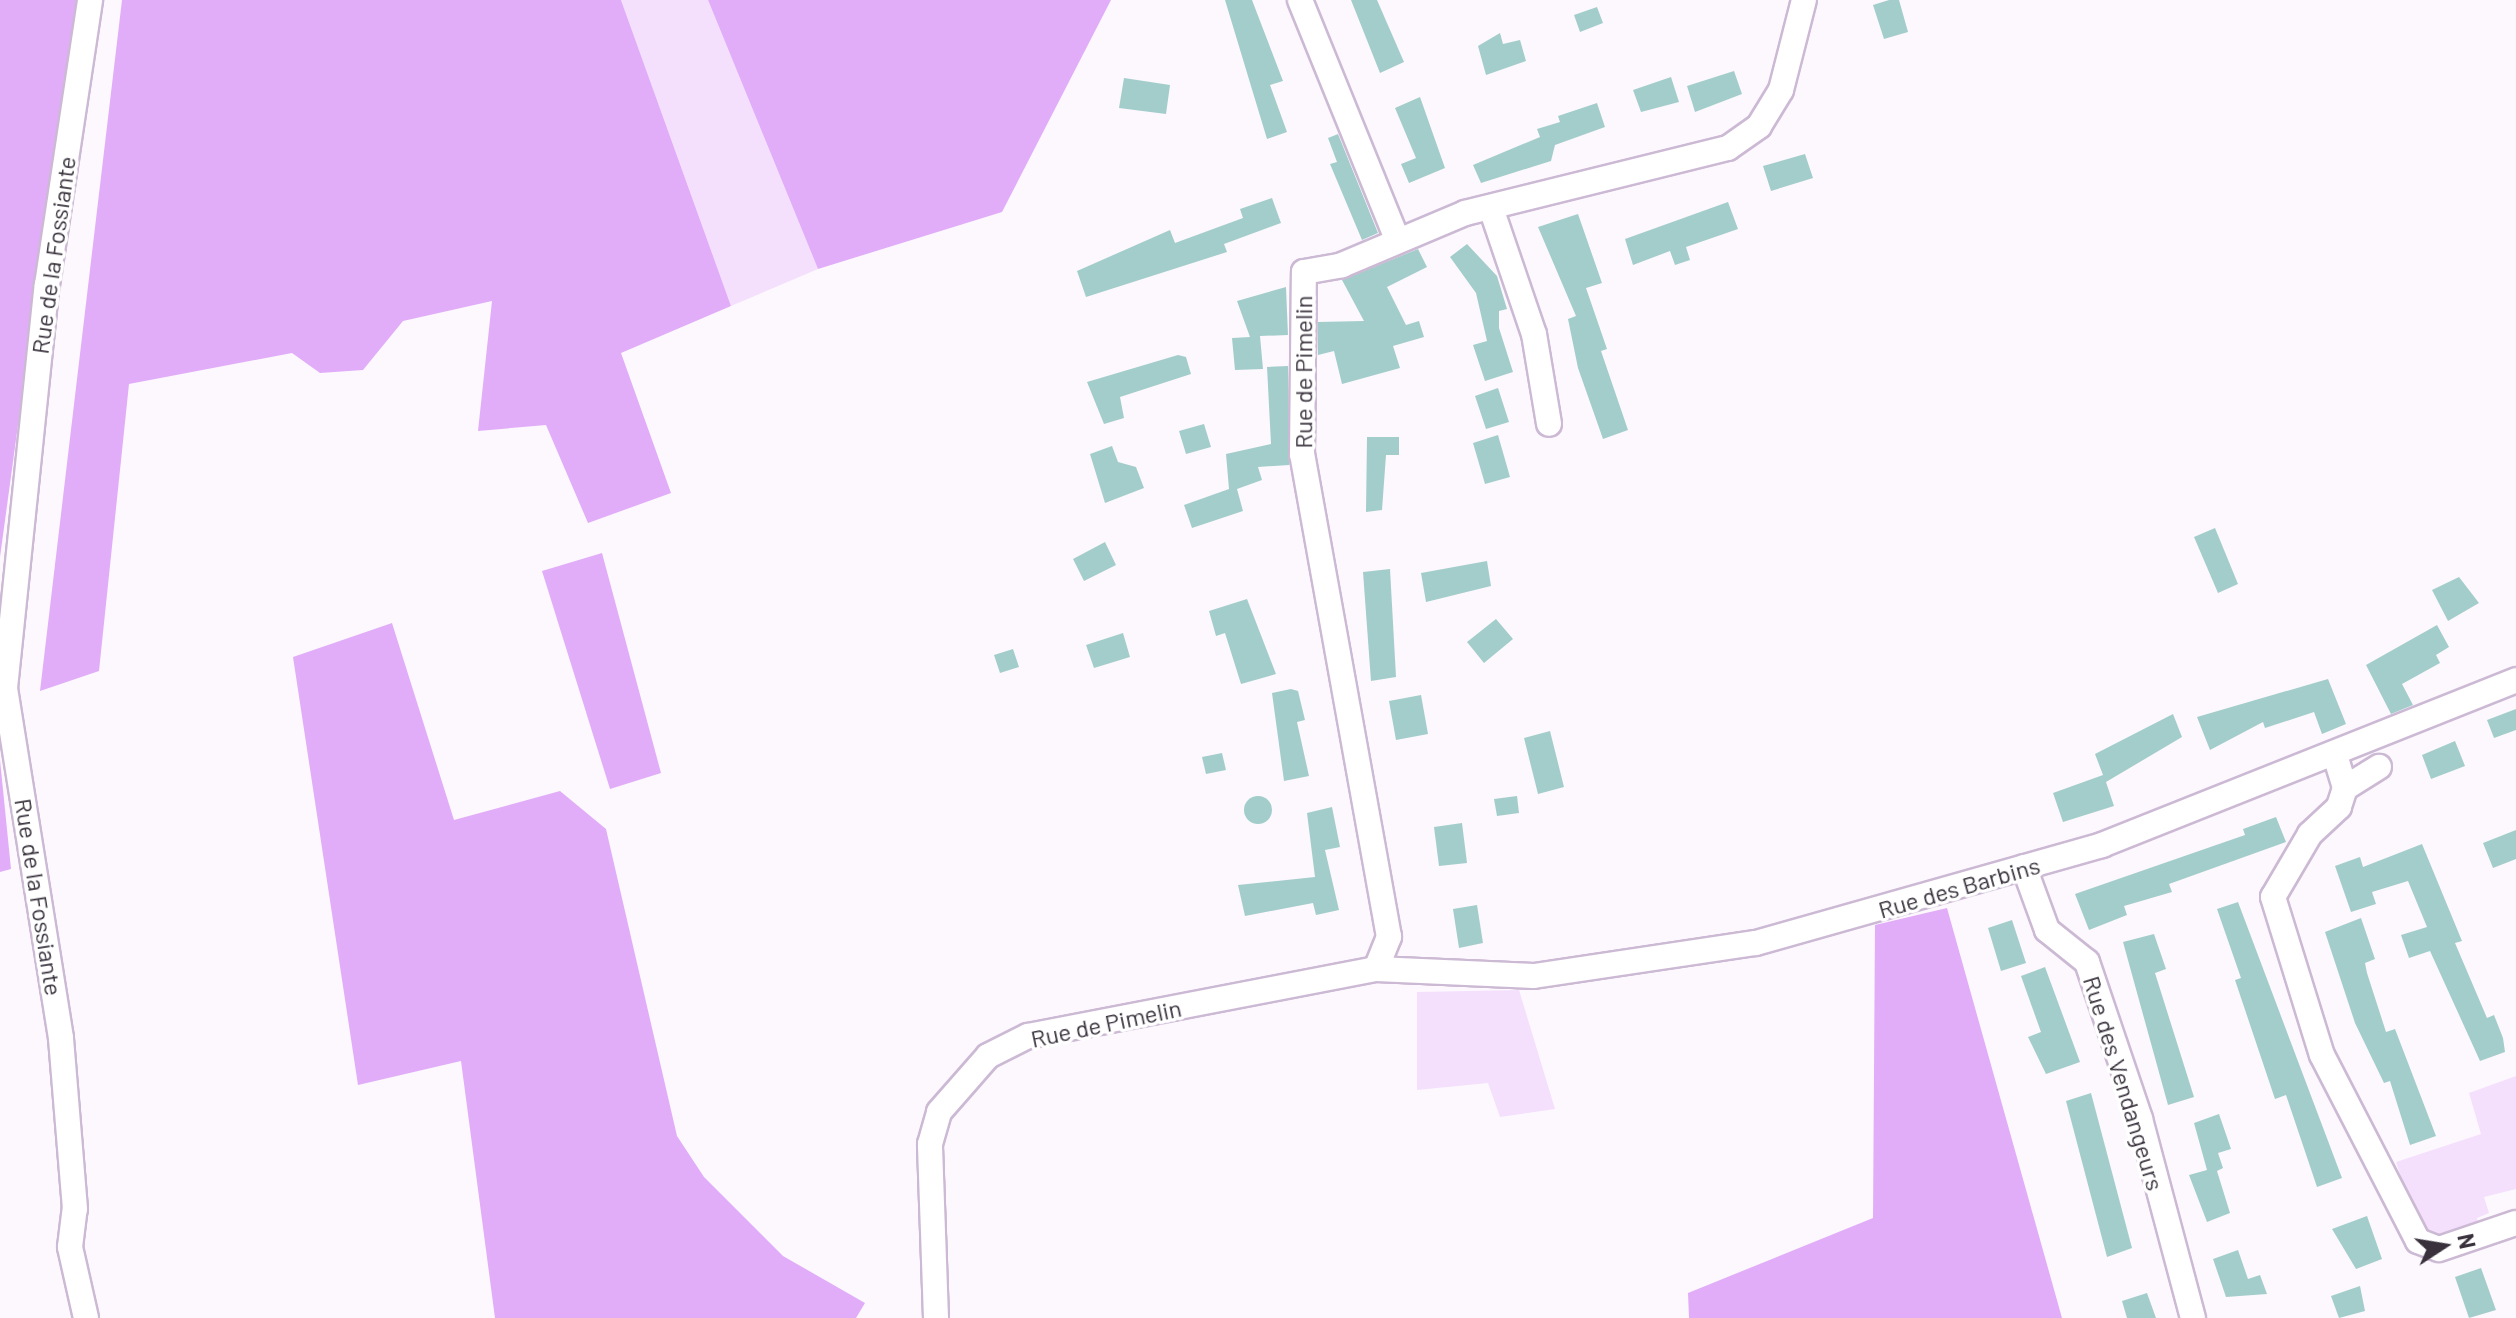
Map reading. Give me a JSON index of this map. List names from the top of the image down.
{
  "streets": {
    "street": [
      "Rue de la Fossiante",
      "Rue de Pimelin",
      "Rue des Barbins",
      "Rue des Vendangeurs"
    ]
  },
  "crossings": [
    ["Rue de Pimelin", "Rue des Barbins"],
    ["Rue des Barbins", "Rue des Vendangeurs"]
  ],
  "north": "right"
}
